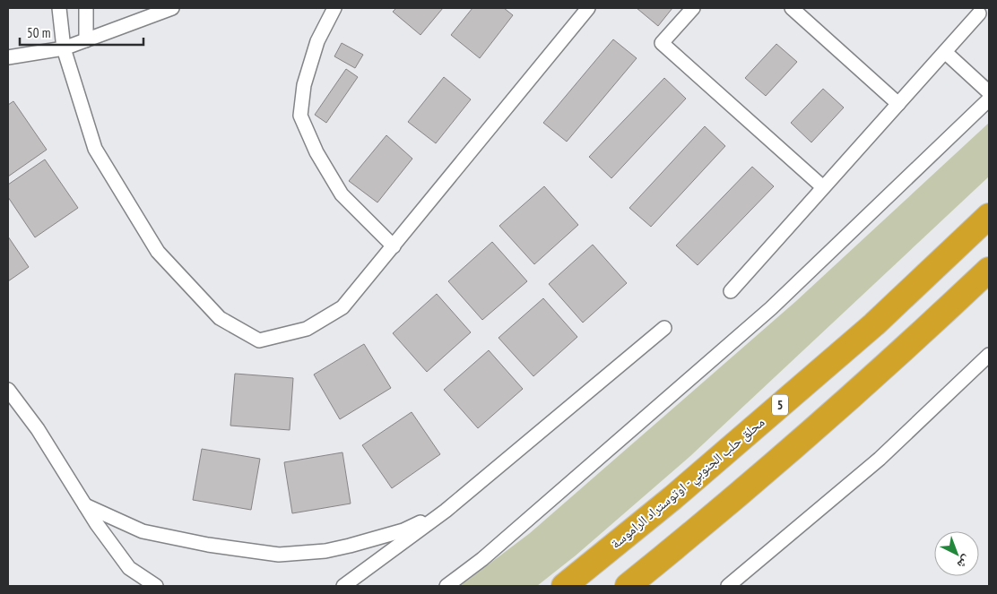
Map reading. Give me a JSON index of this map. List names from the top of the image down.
{
  "streets": {
    "highway": ["5", "محلق حلب الجنوبي - اوتوستراد الراموسة"]
  },
  "scale_bar": "50 m",
  "north": "bottom right"
}
